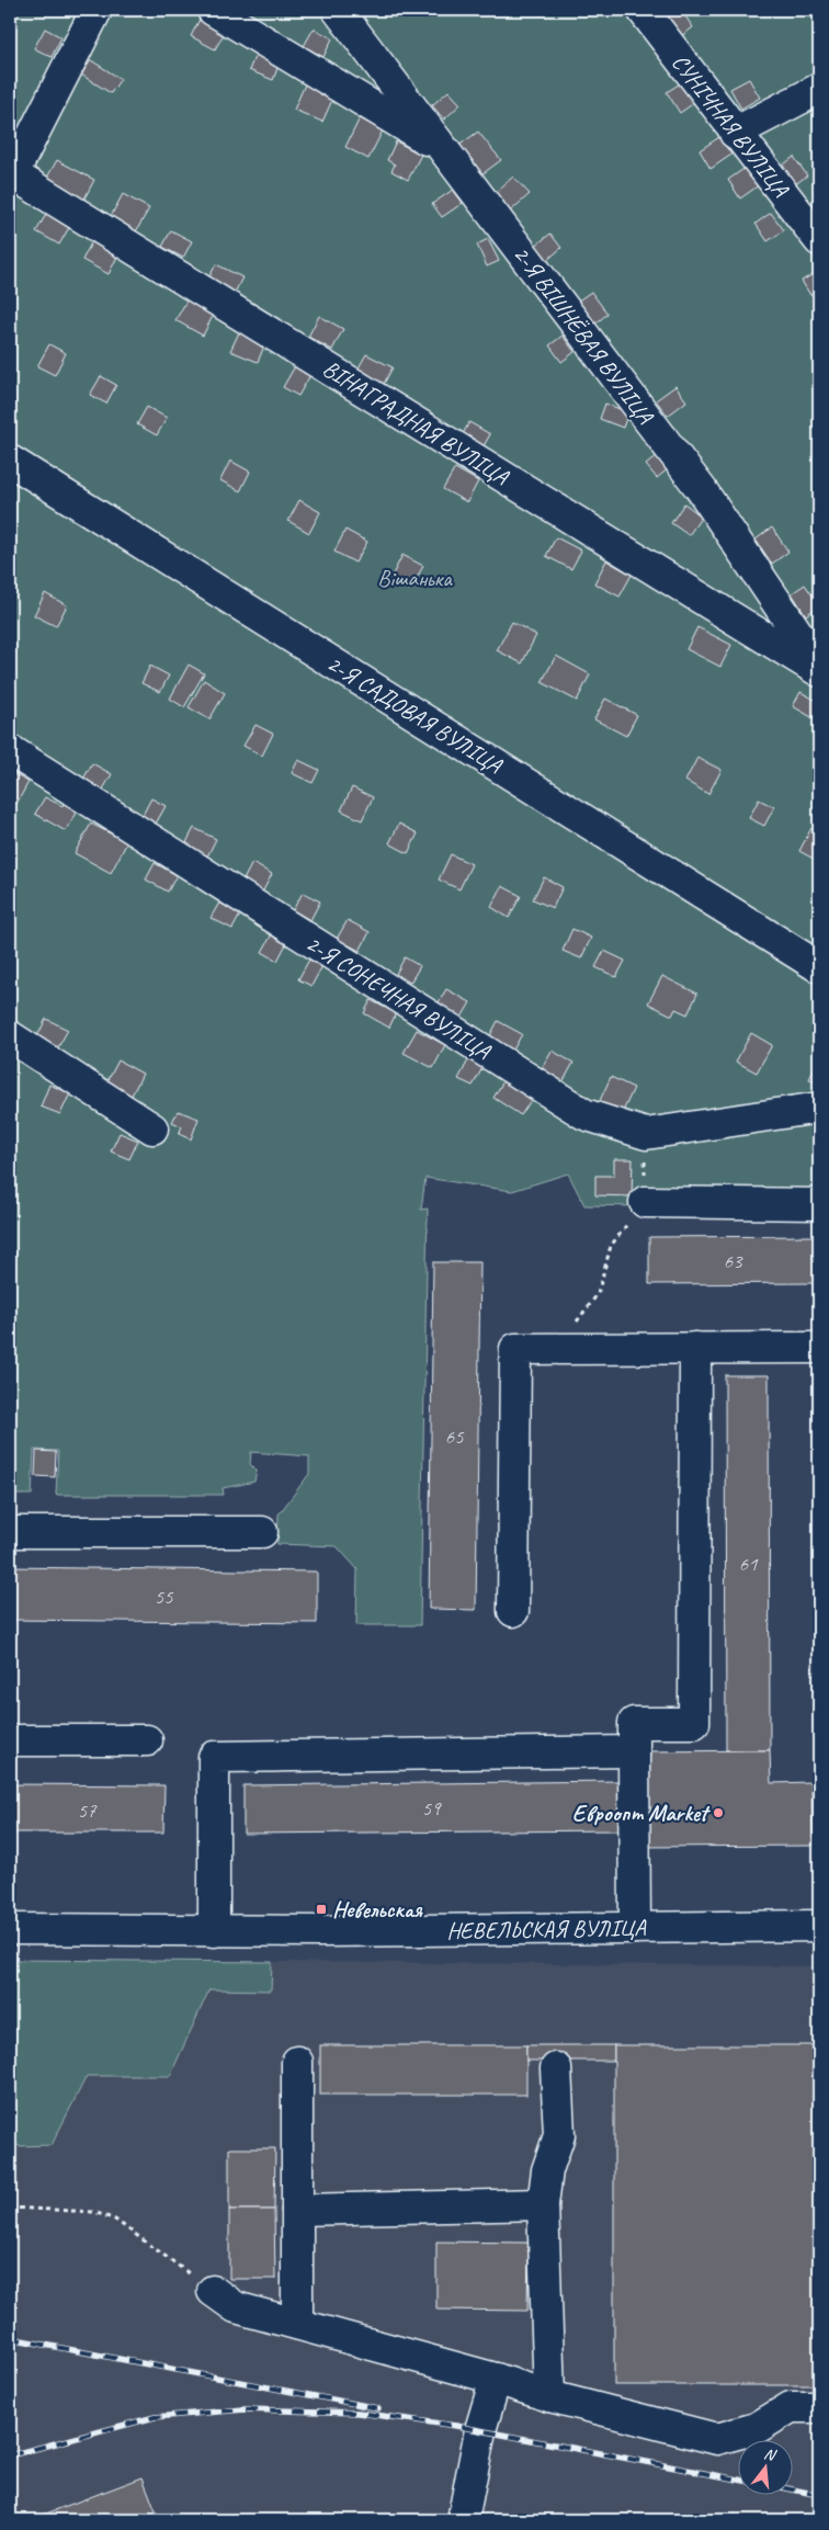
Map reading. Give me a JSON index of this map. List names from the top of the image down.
{
  "streets": {
    "street": [
      "СУНІЧНАЯ ВУЛІЦА",
      "2-Я ВІШНЁВАЯ ВУЛІЦА",
      "ВІНАГРАДНАЯ ВУЛІЦА",
      "2-Я САДОВАЯ ВУЛІЦА",
      "2-Я СОНЕЧНАЯ ВУЛІЦА",
      "НЕВЕЛЬСКАЯ ВУЛІЦА"
    ]
  },
  "parks": ["Вішанька"],
  "places": {
    "other": ["Евроопт Market"],
    "transit": ["Невельская"]
  },
  "house_numbers": [
    "63",
    "65",
    "61",
    "55",
    "59",
    "57"
  ],
  "north": "top"
}
